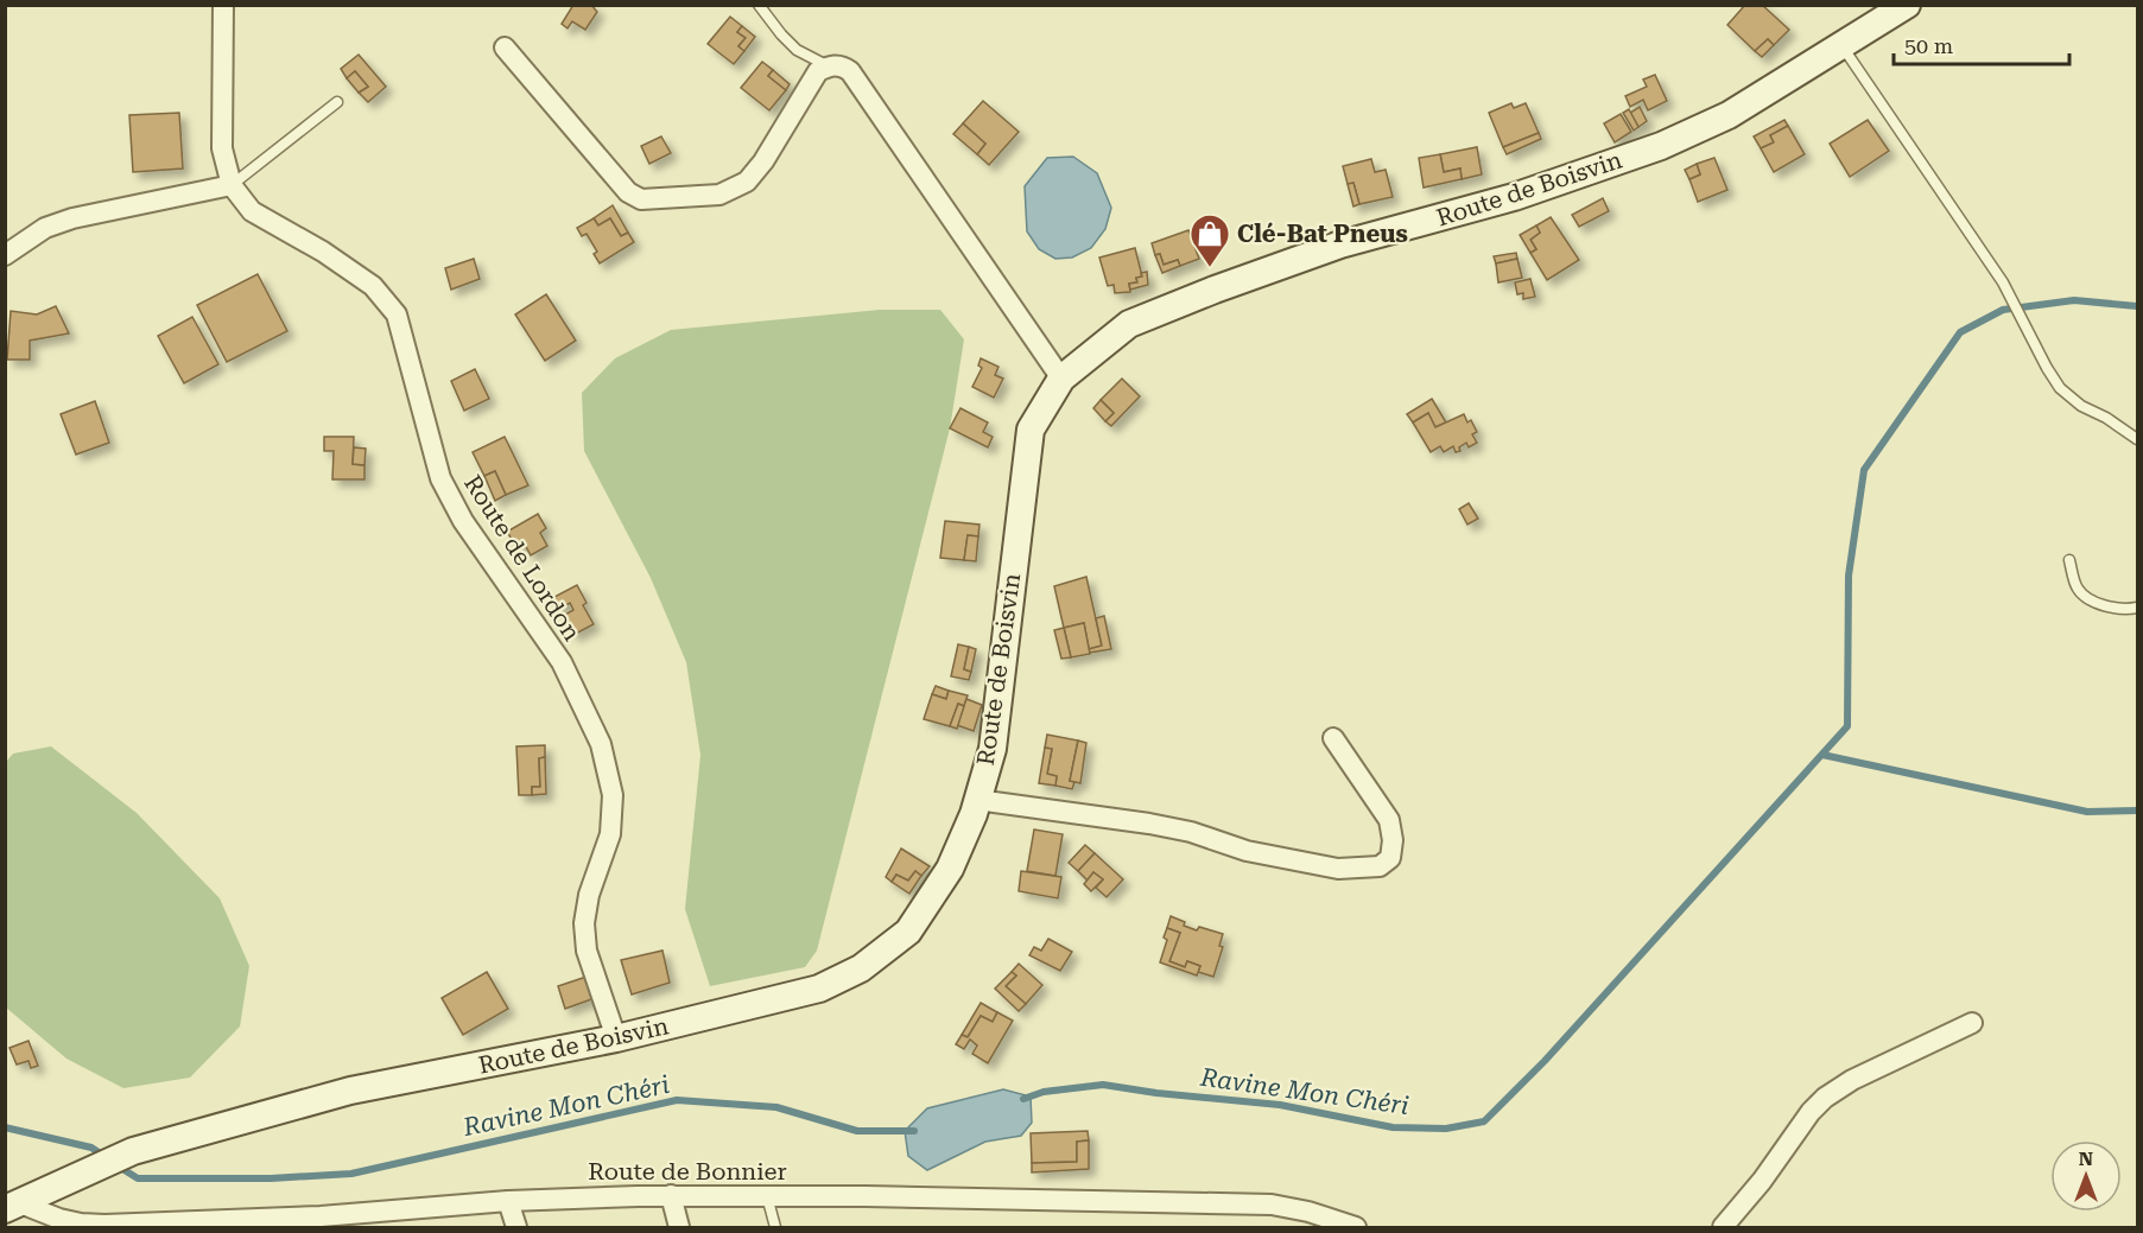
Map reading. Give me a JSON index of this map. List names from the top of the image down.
{
  "streets": {
    "main road": ["Route de Boisvin"],
    "street": ["Route de Lordon", "Route de Bonnier"]
  },
  "crossings": [
    ["Route de Boisvin", "Route de Lordon"],
    ["Route de Boisvin", "Route de Bonnier"]
  ],
  "water": ["Ravine Mon Chéri"],
  "places": {
    "shop": ["Clé-Bat Pneus"]
  },
  "scale_bar": "50 m",
  "north": "top"
}
